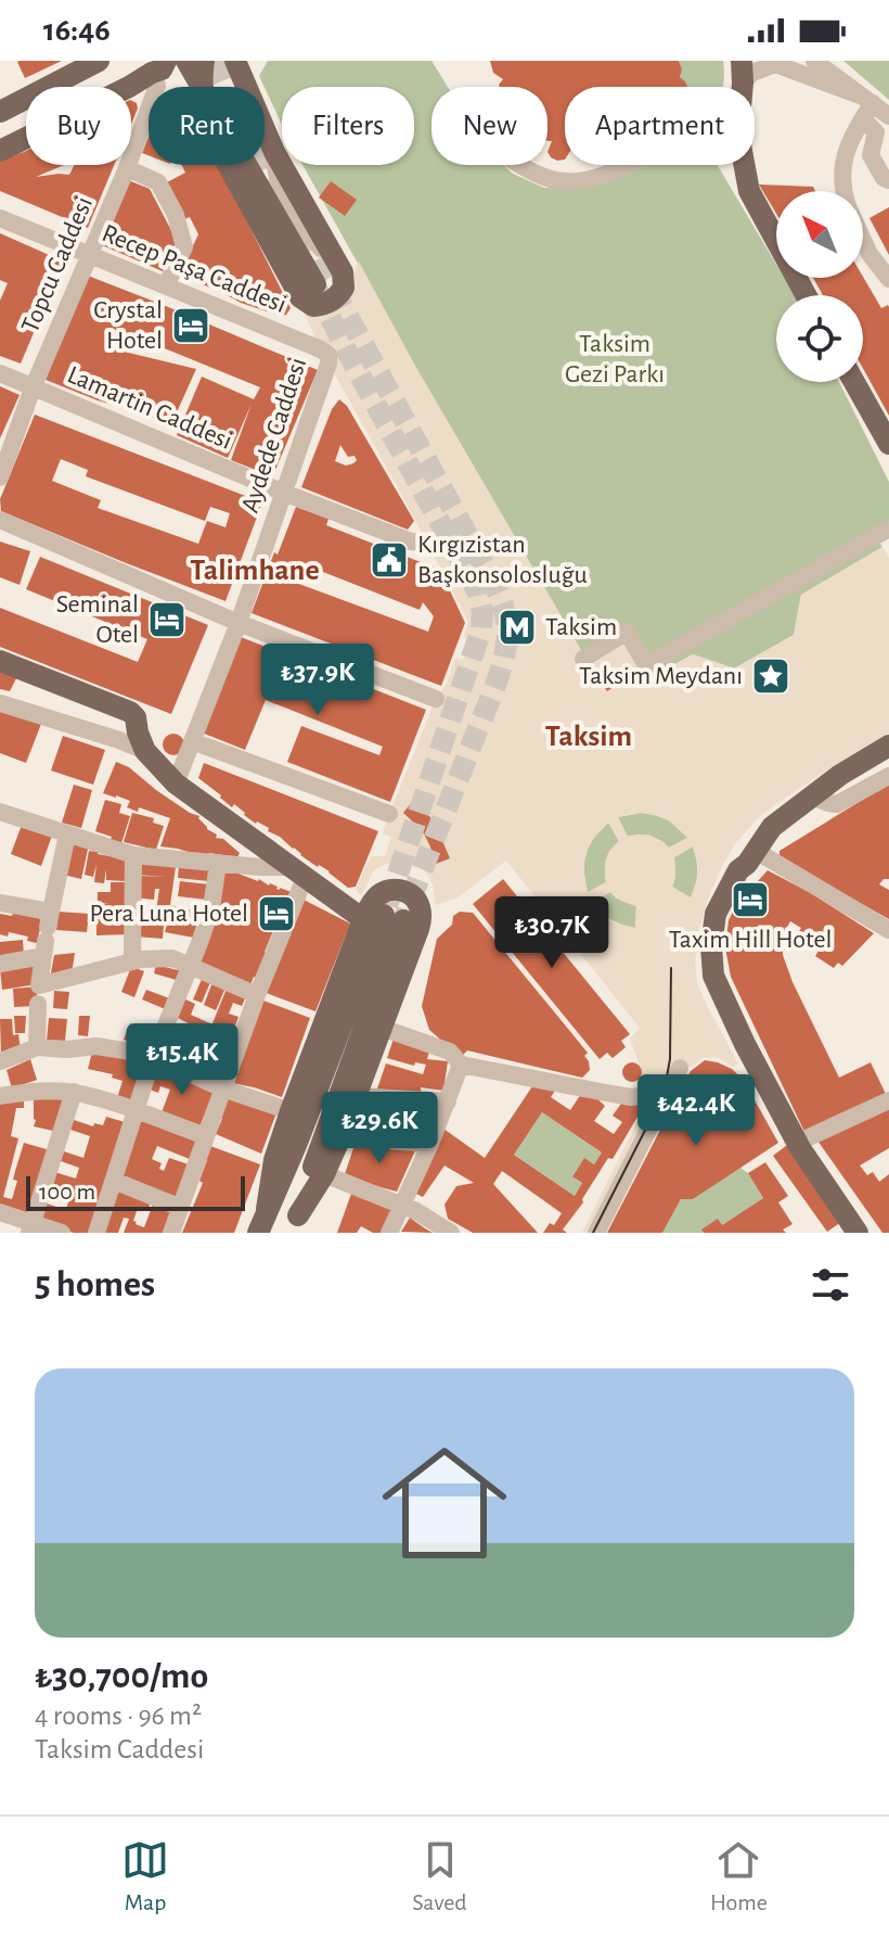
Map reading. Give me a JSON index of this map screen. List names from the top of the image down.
{
  "streets": {
    "street": [
      "Topcu Caddesi",
      "Recep Paşa Caddesi",
      "Lamartin Caddesi",
      "Aydede Caddesi"
    ]
  },
  "crossings": [
    ["Topcu Caddesi", "Recep Paşa Caddesi"],
    ["Topcu Caddesi", "Lamartin Caddesi"],
    ["Recep Paşa Caddesi", "Aydede Caddesi"],
    ["Lamartin Caddesi", "Aydede Caddesi"]
  ],
  "districts": ["Talimhane", "Taksim"],
  "parks": ["Taksim Gezi Parkı"],
  "places": {
    "hotel": [
      "Crystal Hotel",
      "Seminal Otel",
      "Taxim Hill Hotel",
      "Pera Luna Hotel"
    ],
    "public building": ["Kırgızistan Başkonsolosluğu"],
    "metro station": ["Taksim"],
    "place": ["Taksim Meydanı"]
  },
  "scale_bar": "100 m",
  "north": "top left",
  "page": {
    "status": "16:46",
    "chip": [
      "Buy",
      "Rent",
      "Filters",
      "New",
      "Apartment"
    ],
    "price": [
      "₺37.9K",
      "₺30.7K",
      "₺15.4K",
      "₺42.4K",
      "₺29.6K"
    ],
    "scale": "100 m",
    "heading": "5 homes",
    "list": [
      {
        "name": "₺30,700/mo",
        "note": "4 rooms · 96 m² · Taksim Caddesi"
      }
    ],
    "tabs": ["Map", "Saved", "Home"]
  }
}
